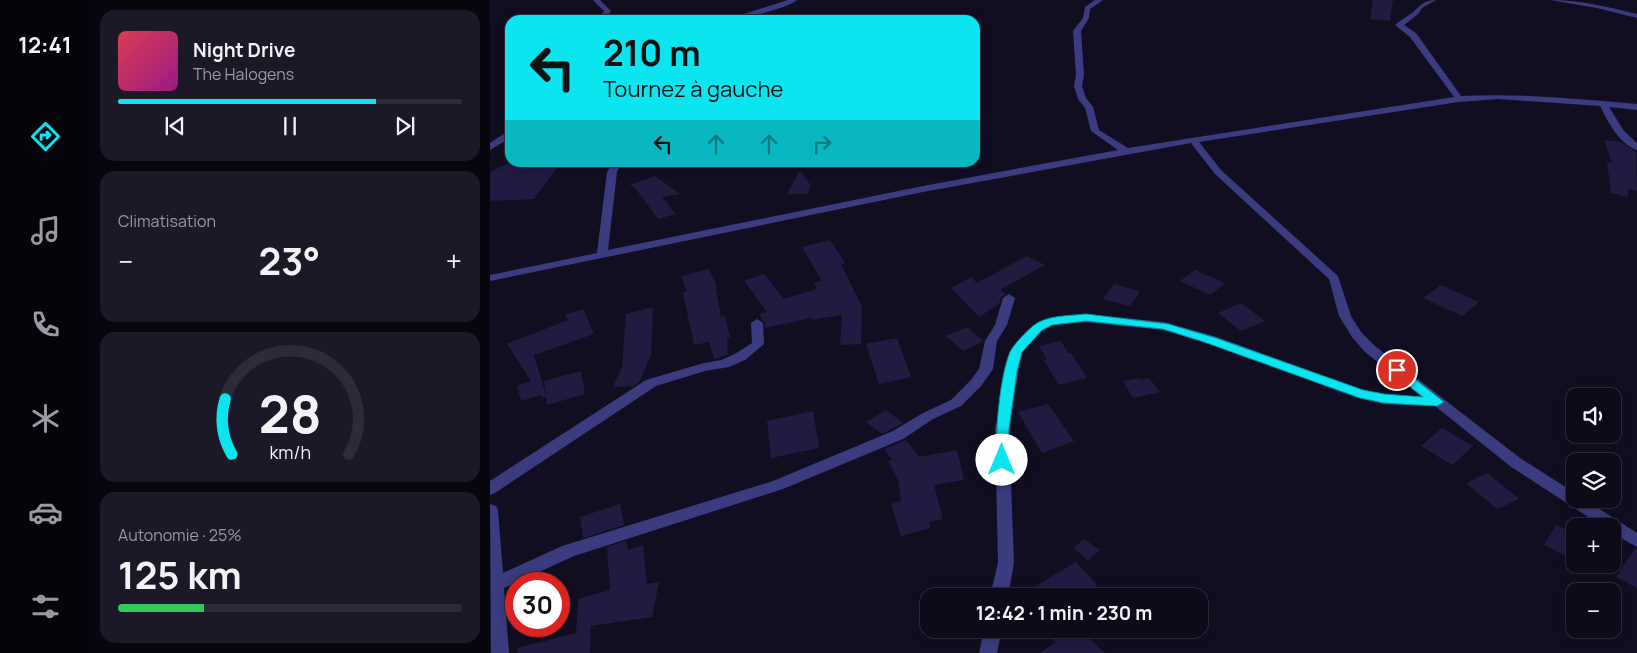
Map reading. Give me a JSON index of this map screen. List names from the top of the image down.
{
  "page": {
    "tabs": "12:41",
    "turn": ["210 m", "Tournez à gauche"],
    "song": ["Night Drive", "The Halogens"],
    "tile": [
      "Climatisation",
      ["Autonomie · 25%", "125 km"]
    ],
    "heat": ["−", "23°", "+"],
    "map_buttons": ["+", "−"],
    "limit": "30",
    "trip": "12:42 · 1 min · 230 m",
    "gauge": ["28", "km/h"]
  }
}
